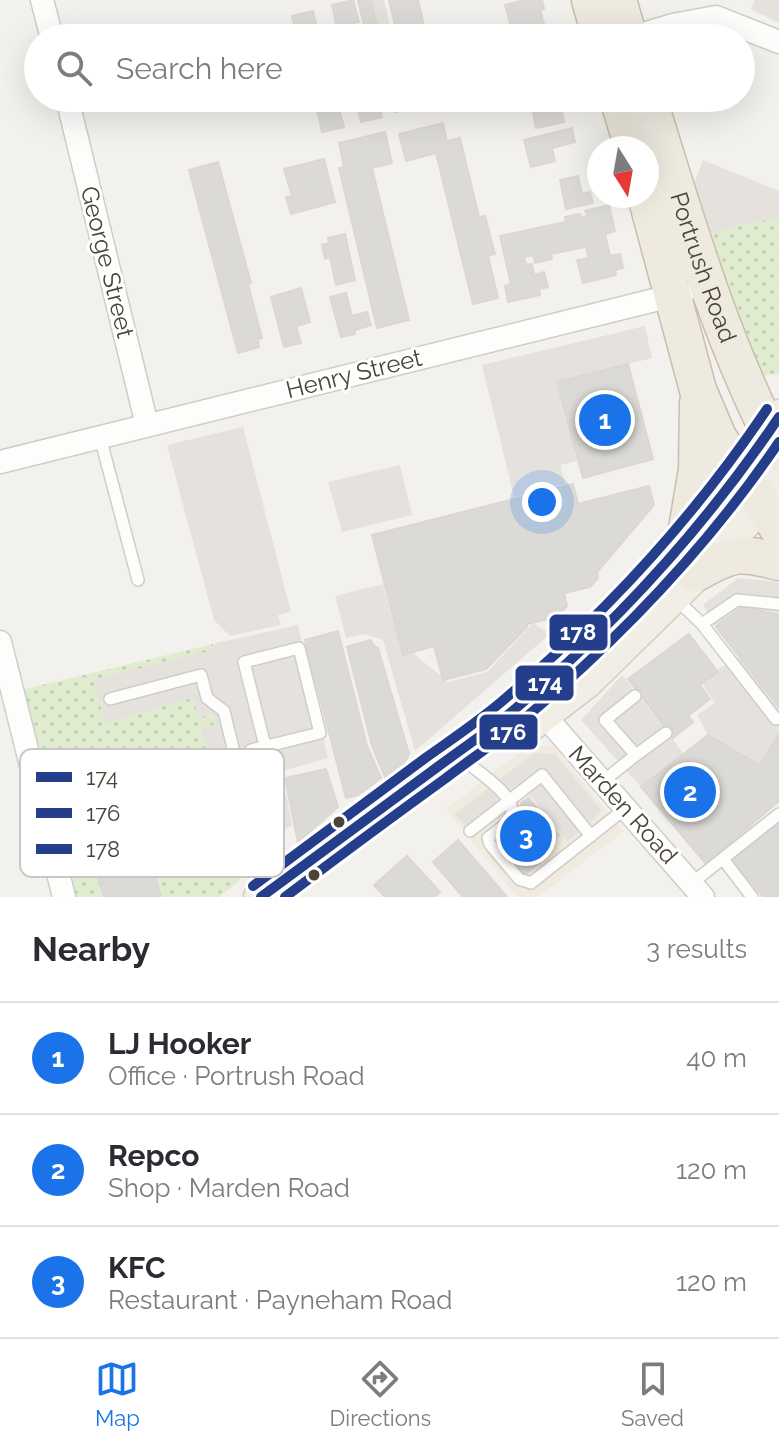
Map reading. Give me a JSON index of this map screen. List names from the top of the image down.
{
  "streets": {
    "highway": ["Portrush Road"],
    "street": ["George Street", "Henry Street", "Marden Road"]
  },
  "crossings": [
    ["George Street", "Henry Street"],
    ["Portrush Road", "Henry Street"]
  ],
  "lines": ["transit line 178", "transit line 174", "transit line 176"],
  "legend": ["174", "176", "178"],
  "north": "bottom",
  "page": {
    "search": "Search here",
    "pins": ["1", "2", "3"],
    "heading": ["Nearby", "3 results"],
    "list": [
      {
        "mark": "1",
        "name": "LJ Hooker",
        "note": "Office · Portrush Road",
        "value": "40 m"
      },
      {
        "mark": "2",
        "name": "Repco",
        "note": "Shop · Marden Road",
        "value": "120 m"
      },
      {
        "mark": "3",
        "name": "KFC",
        "note": "Restaurant · Payneham Road",
        "value": "120 m"
      }
    ],
    "nav": ["Map", "Directions", "Saved"]
  }
}
